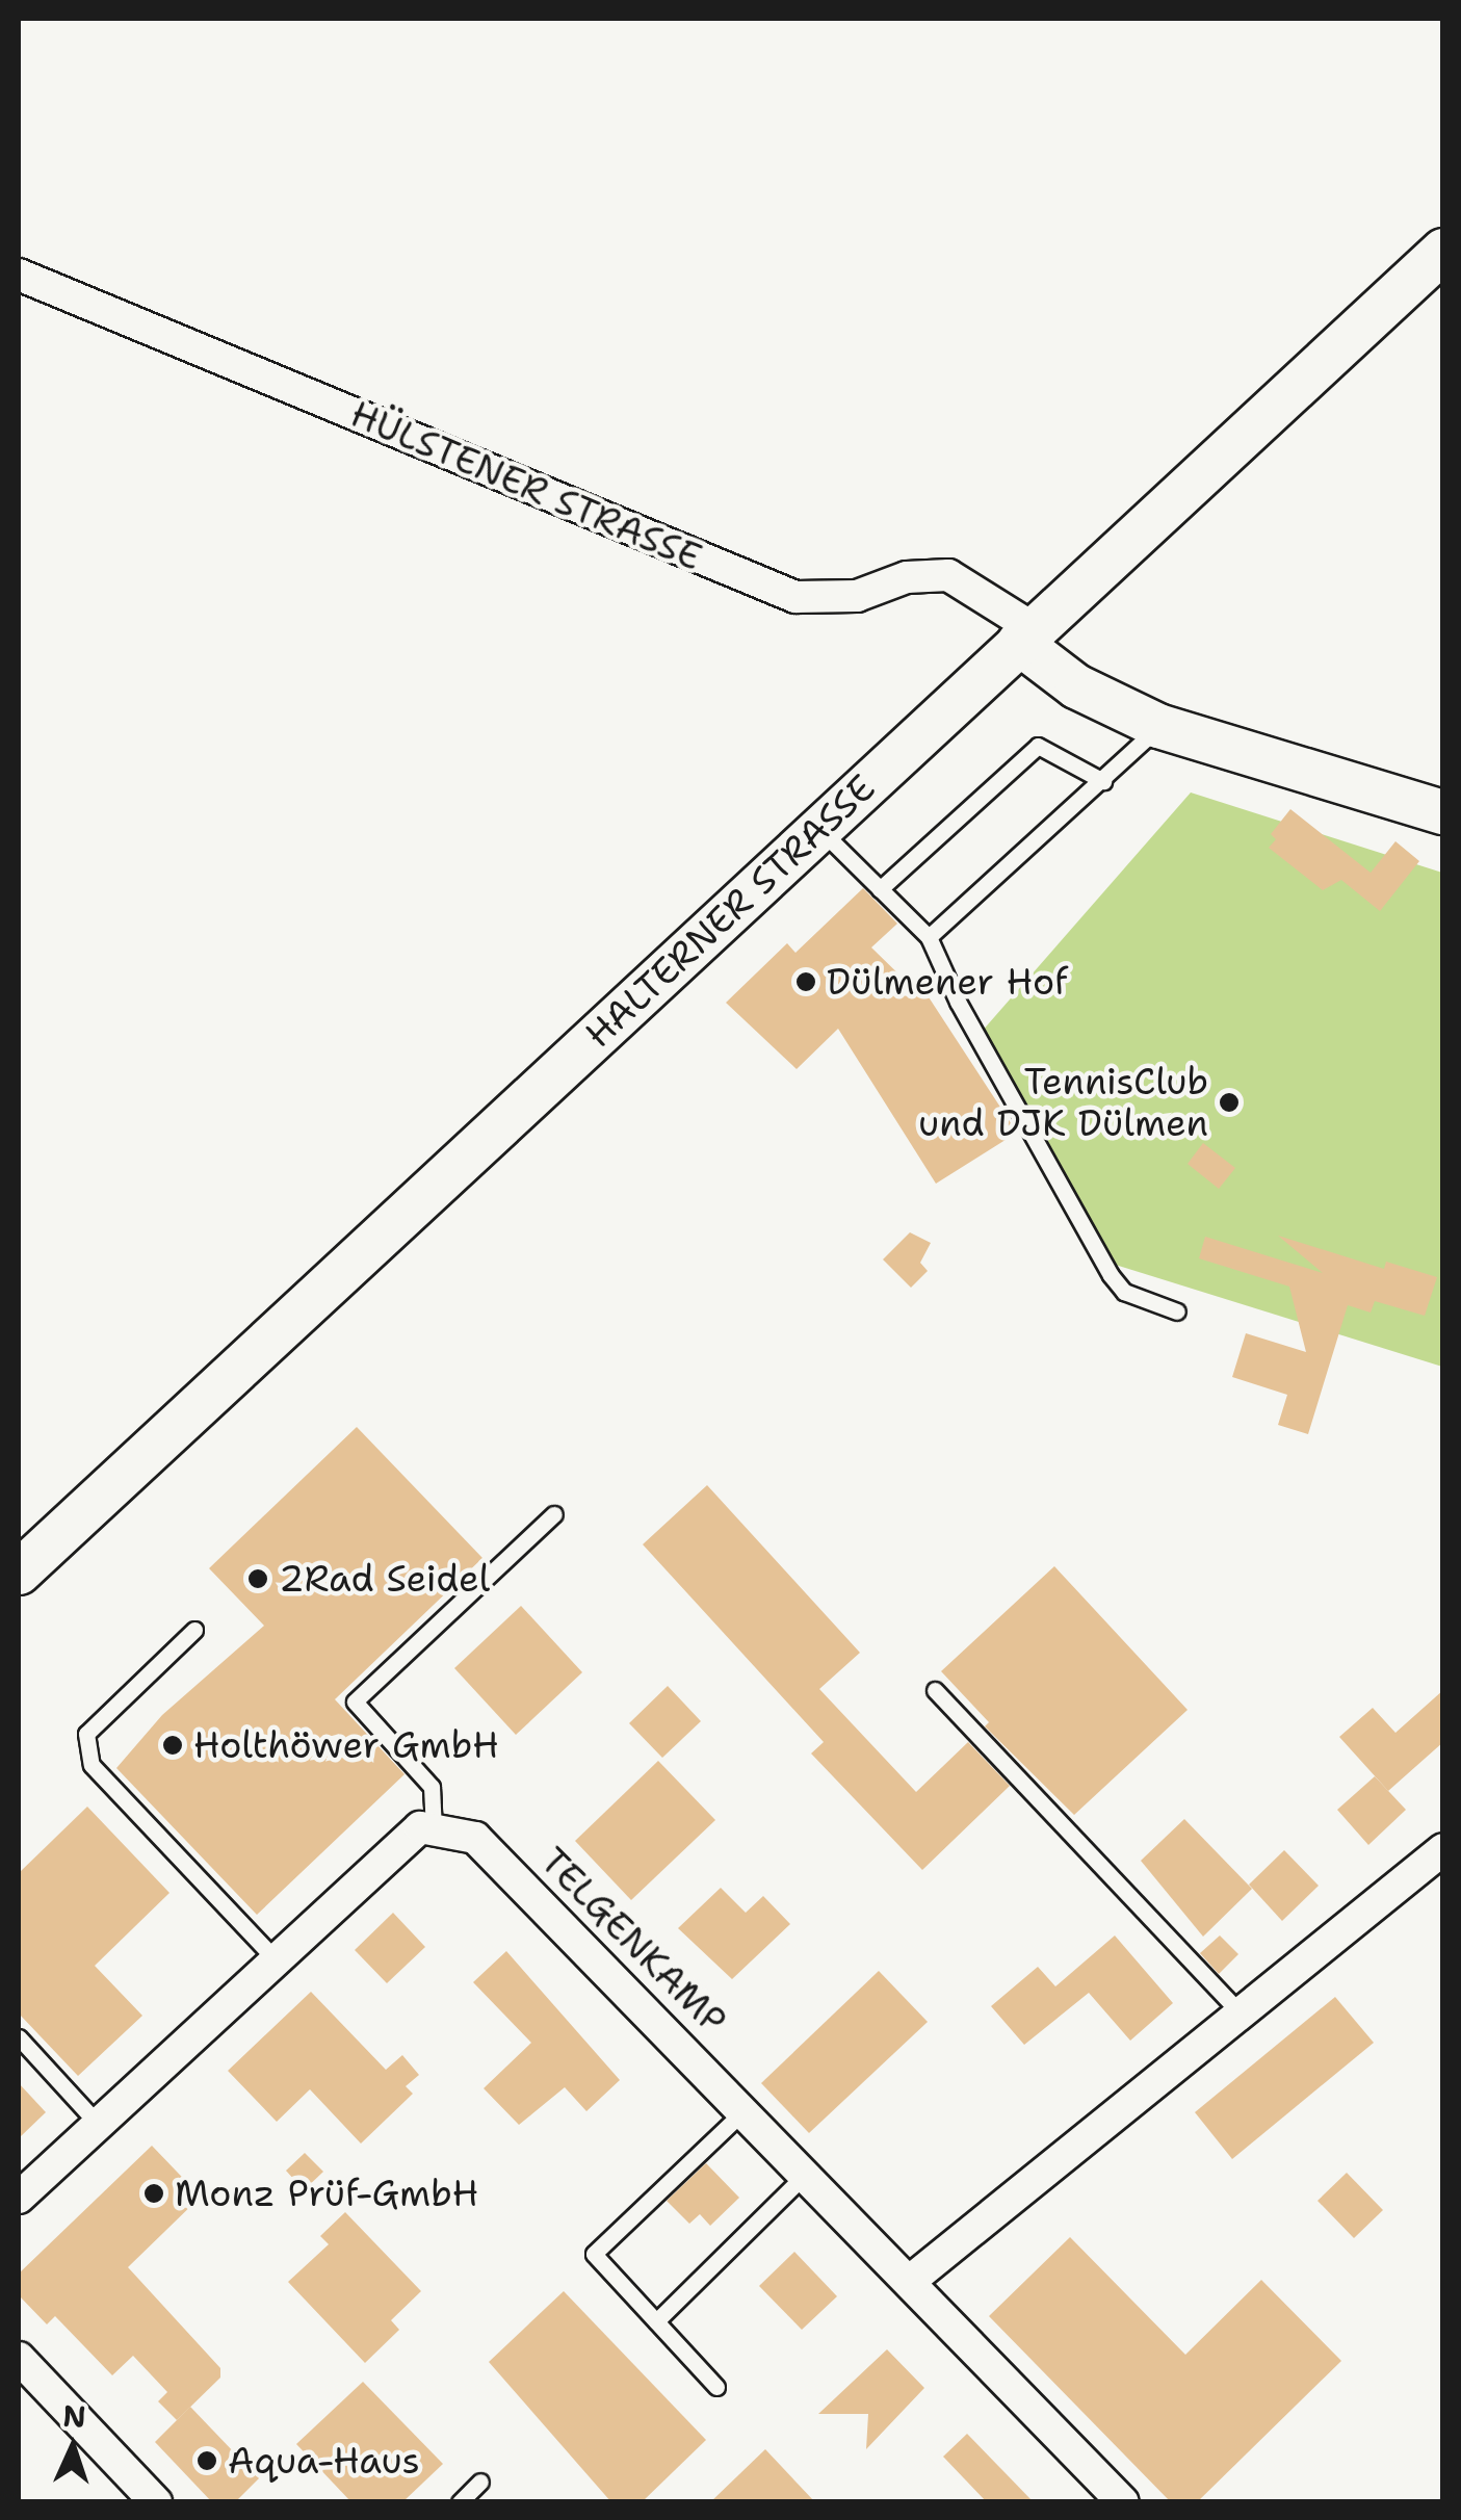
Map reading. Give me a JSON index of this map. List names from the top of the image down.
{
  "streets": {
    "main road": ["HÜLSTENER STRASSE", "HALTERNER STRASSE"],
    "street": ["TELGENKAMP"]
  },
  "crossings": [
    ["HÜLSTENER STRASSE", "HALTERNER STRASSE"]
  ],
  "places": [
    "Dülmener Hof",
    "TennisClub und DJK Dülmen",
    "2Rad Seidel",
    "Holthöwer GmbH",
    "Monz Prüf-GmbH",
    "Aqua-Haus"
  ],
  "north": "top"
}
